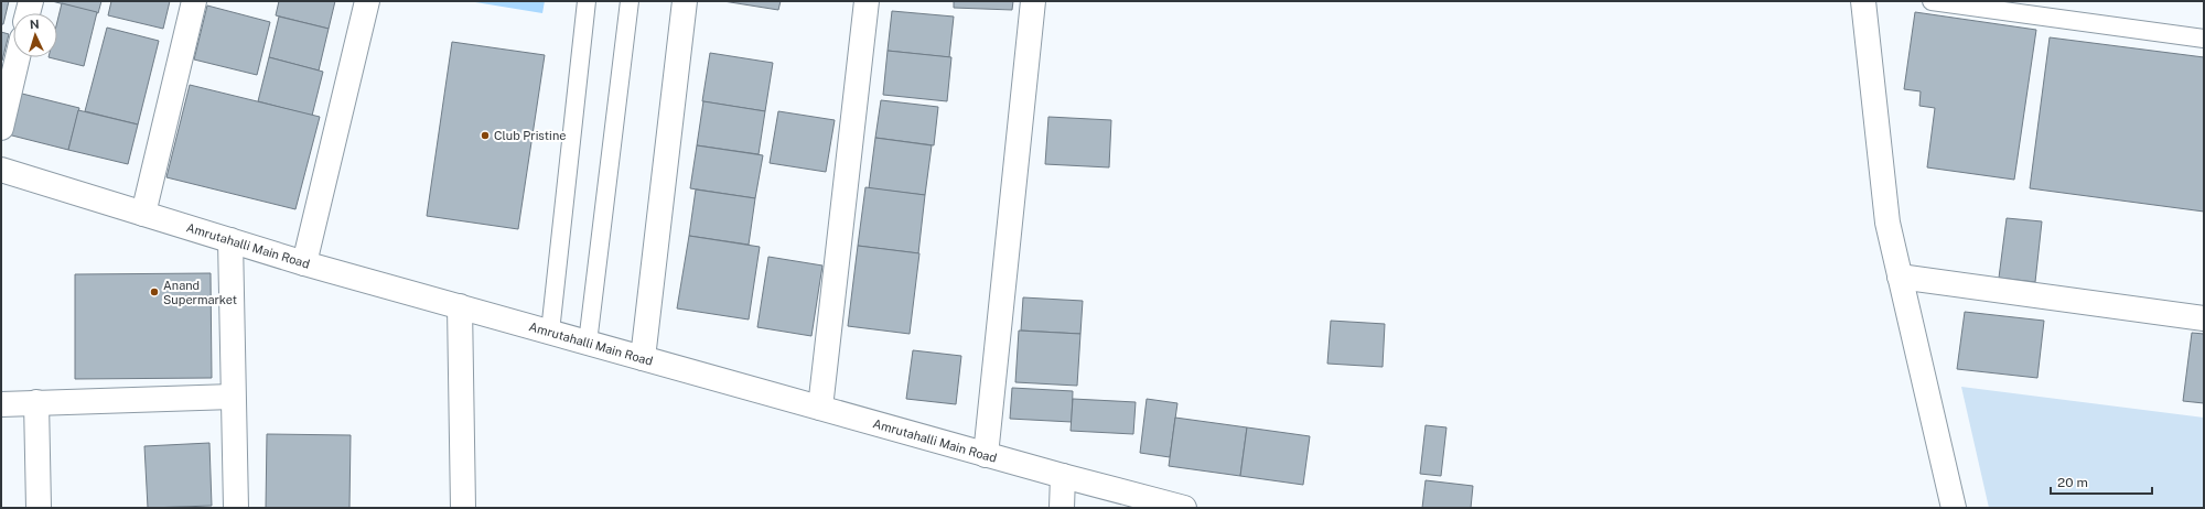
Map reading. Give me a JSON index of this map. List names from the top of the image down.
{
  "streets": {
    "street": ["Amrutahalli Main Road"]
  },
  "places": ["Club Pristine", "Anand Supermarket"],
  "scale_bar": "20 m",
  "north": "top"
}
